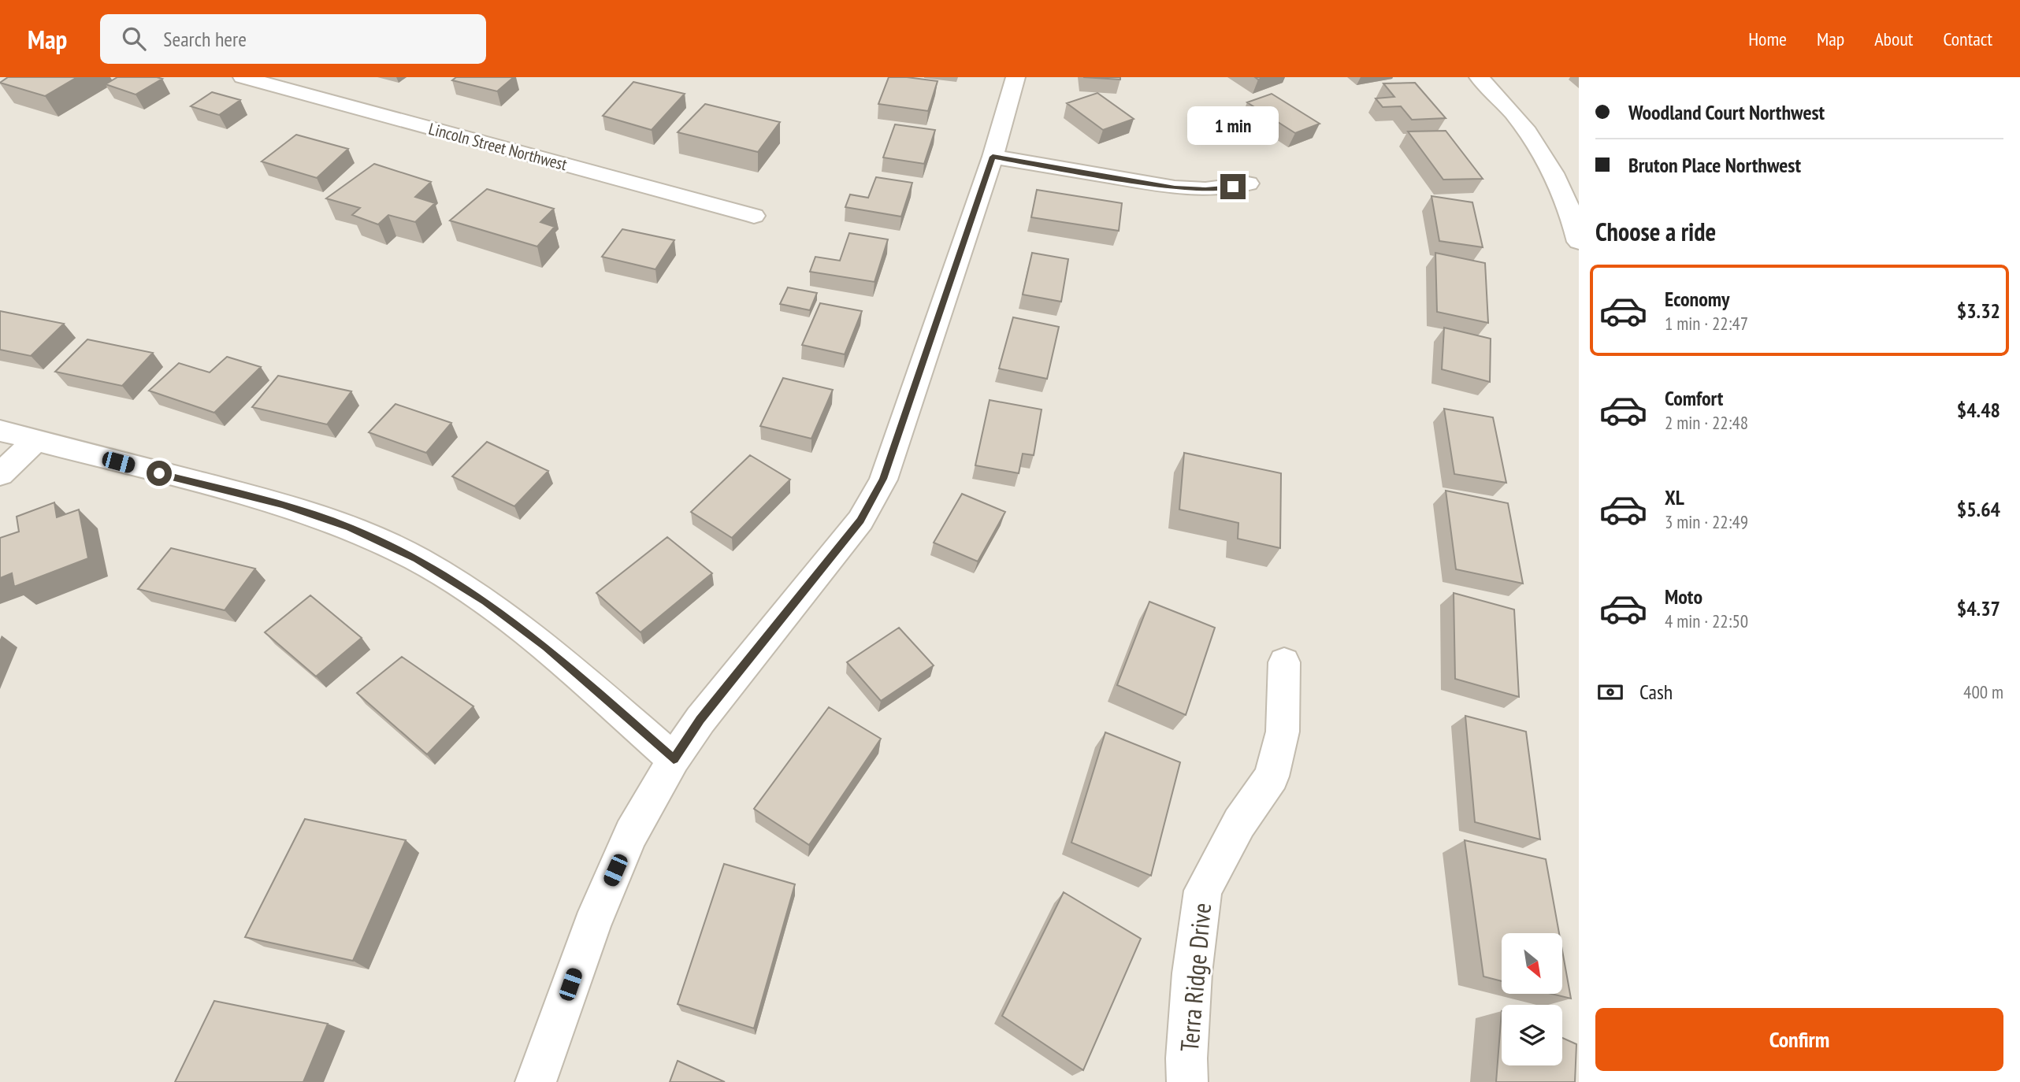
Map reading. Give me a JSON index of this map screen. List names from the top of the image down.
{
  "streets": {
    "street": ["Lincoln Street Northwest", "Terra Ridge Drive"]
  },
  "north": "bottom right",
  "page": {
    "header": "Map",
    "search": "Search here",
    "nav": [
      "Home",
      "Map",
      "About",
      "Contact"
    ],
    "banner": ["Woodland Court Northwest", "Bruton Place Northwest"],
    "bubble": "1 min",
    "heading": "Choose a ride",
    "list": [
      {
        "name": "Economy",
        "note": "1 min · 22:47",
        "value": "$3.32"
      },
      {
        "name": "Comfort",
        "note": "2 min · 22:48",
        "value": "$4.48"
      },
      {
        "name": "XL",
        "note": "3 min · 22:49",
        "value": "$5.64"
      },
      {
        "name": "Moto",
        "note": "4 min · 22:50",
        "value": "$4.37"
      }
    ],
    "pay": ["Cash", "400 m"],
    "buttons": "Confirm"
  }
}
